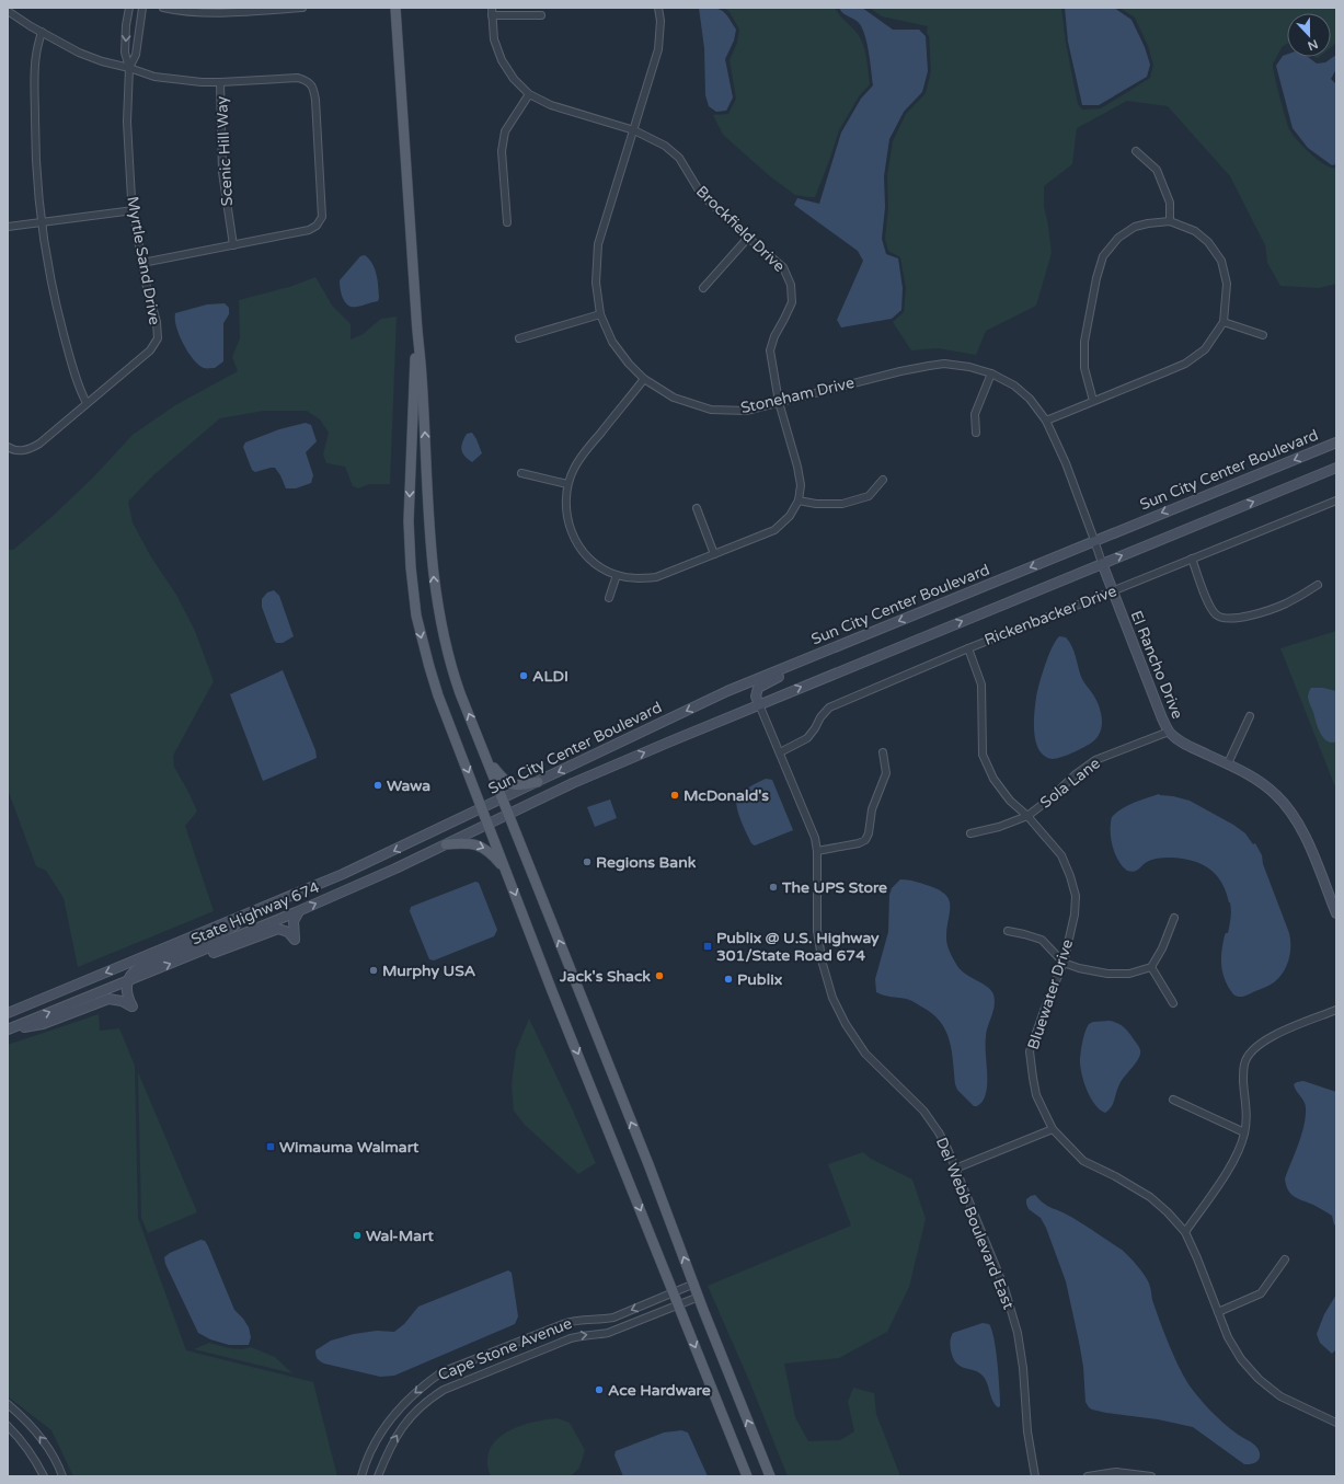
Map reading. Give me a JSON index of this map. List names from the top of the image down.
{
  "streets": {
    "main road": ["Sun City Center Boulevard", "El Rancho Drive", "State Highway 674"],
    "street": [
      "Scenic Hill Way",
      "Brockfield Drive",
      "Myrtle Sand Drive",
      "Stoneham Drive",
      "Rickenbacker Drive",
      "Sola Lane",
      "Bluewater Drive",
      "Del Webb Boulevard East",
      "Cape Stone Avenue"
    ]
  },
  "crossings": [
    ["Brockfield Drive", "Stoneham Drive"],
    ["Stoneham Drive", "Sun City Center Boulevard"],
    ["Stoneham Drive", "El Rancho Drive"],
    ["Sun City Center Boulevard", "El Rancho Drive"],
    ["Sun City Center Boulevard", "State Highway 674"],
    ["Sun City Center Boulevard", "Del Webb Boulevard East"],
    ["Rickenbacker Drive", "El Rancho Drive"],
    ["Rickenbacker Drive", "Bluewater Drive"],
    ["Rickenbacker Drive", "Del Webb Boulevard East"],
    ["El Rancho Drive", "Sola Lane"],
    ["Sola Lane", "Bluewater Drive"]
  ],
  "places": {
    "other": [
      "ALDI",
      "Wawa",
      "McDonald's",
      "Regions Bank",
      "The UPS Store",
      "Murphy USA",
      "Jack's Shack",
      "Publix",
      "Wal-Mart",
      "Ace Hardware"
    ],
    "transit": ["Publix @ U.S. Highway 301/State Road 674", "Wimauma Walmart"]
  },
  "north": "bottom"
}
